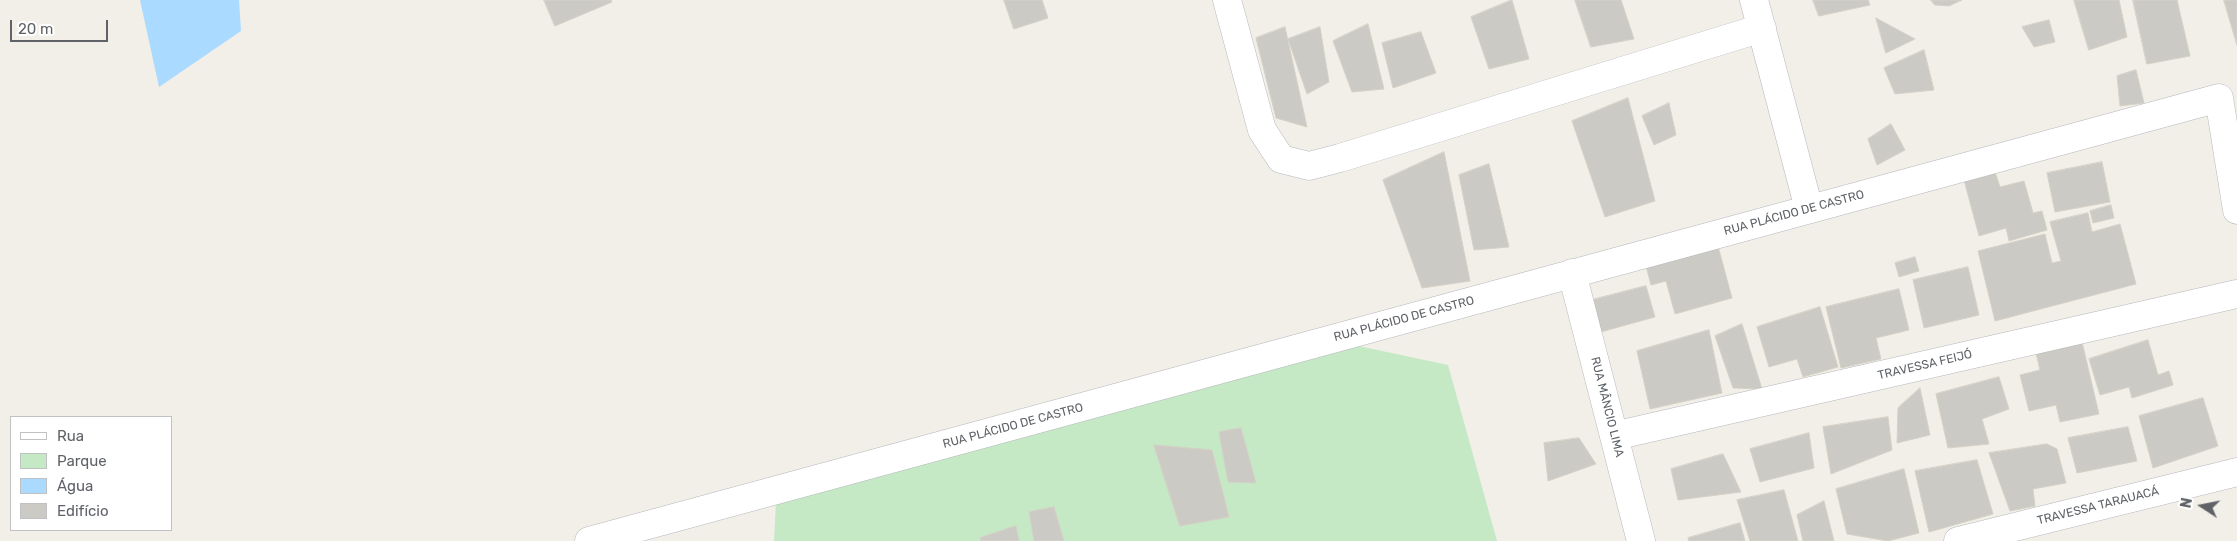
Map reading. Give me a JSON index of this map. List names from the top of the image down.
{
  "streets": {
    "street": [
      "RUA PLÁCIDO DE CASTRO",
      "TRAVESSA FEIJÓ",
      "RUA MÂNCIO LIMA",
      "TRAVESSA TARAUACÁ"
    ]
  },
  "crossings": [
    ["RUA PLÁCIDO DE CASTRO", "RUA MÂNCIO LIMA"],
    ["TRAVESSA FEIJÓ", "RUA MÂNCIO LIMA"]
  ],
  "legend": [
    "Rua",
    "Parque",
    "Água",
    "Edifício"
  ],
  "scale_bar": "20 m",
  "north": "left"
}
